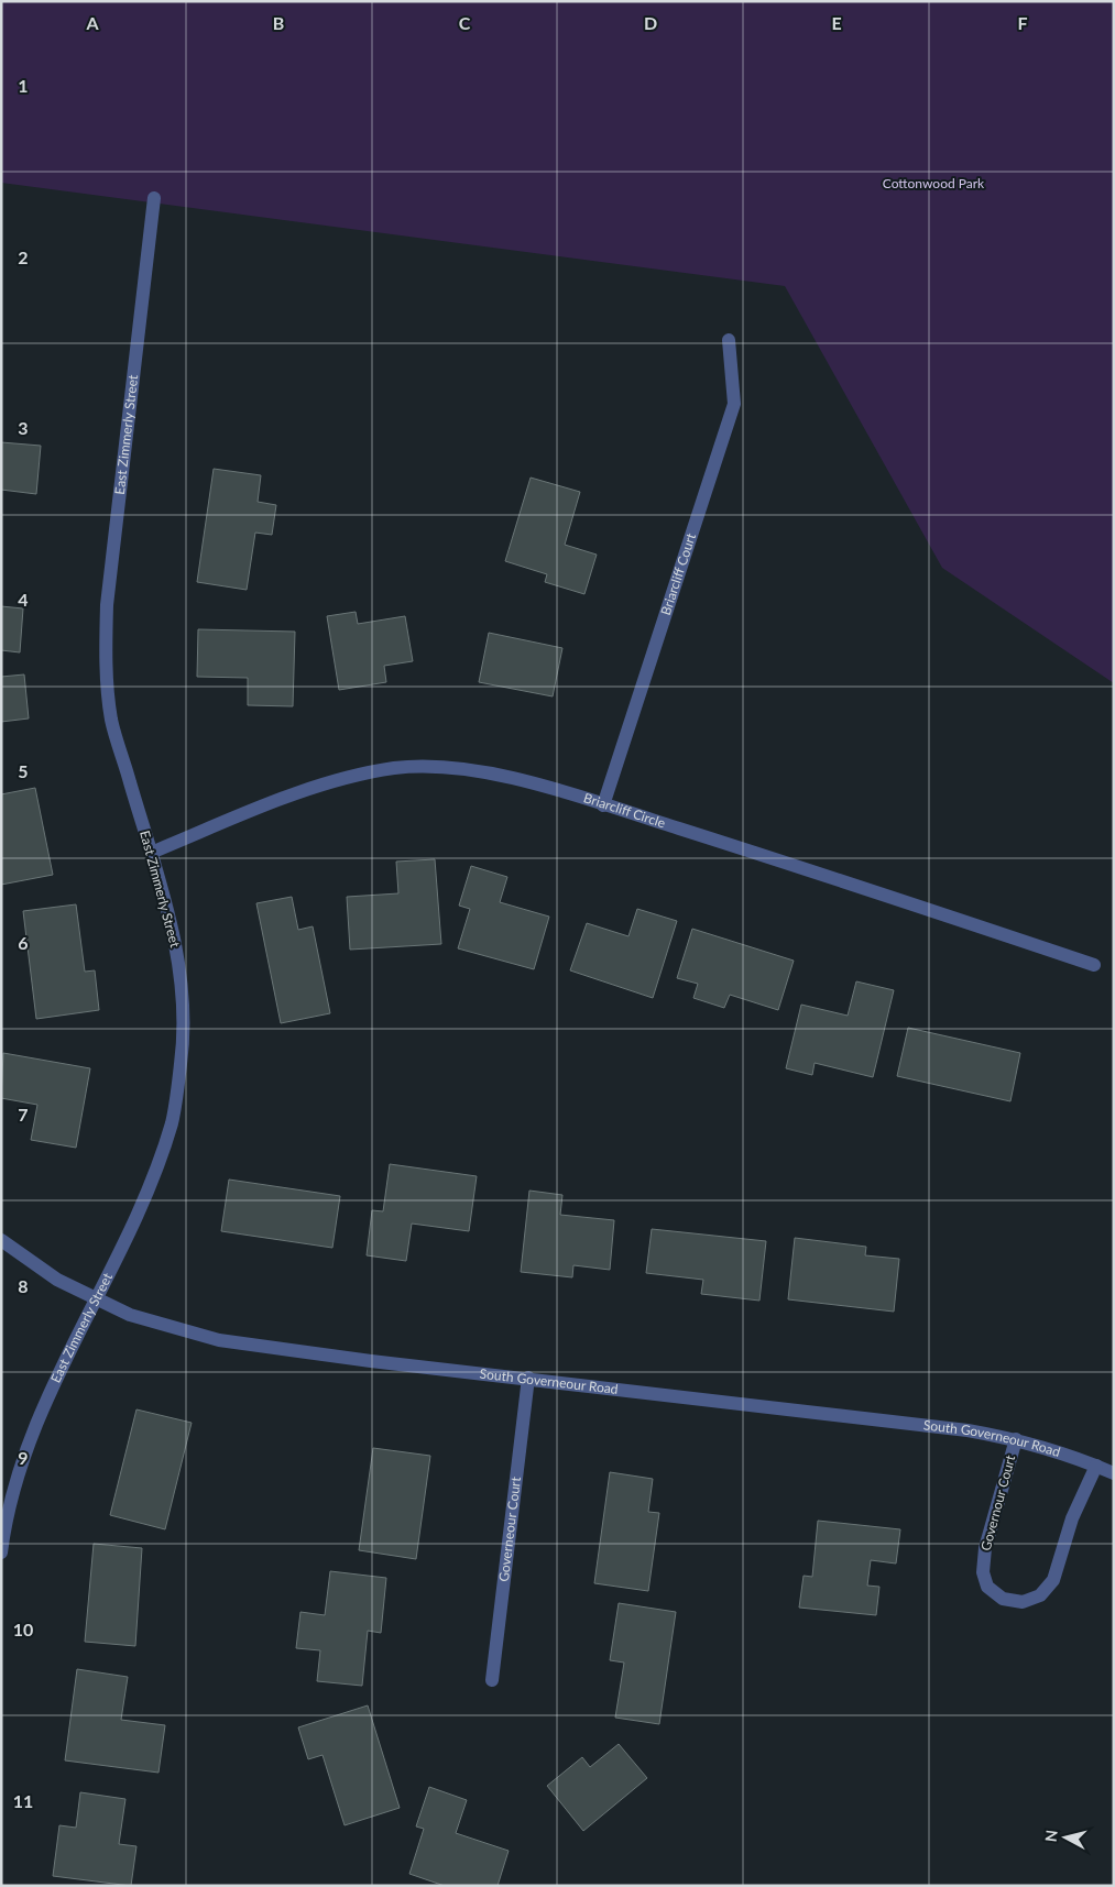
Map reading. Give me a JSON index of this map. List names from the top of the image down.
{
  "streets": {
    "street": [
      "East Zimmerly Street",
      "Briarcliff Court",
      "Briarcliff Circle",
      "South Governeour Road",
      "Governour Court",
      "Governeour Court"
    ]
  },
  "crossings": [
    ["East Zimmerly Street", "Briarcliff Circle"],
    ["East Zimmerly Street", "South Governeour Road"],
    ["Briarcliff Court", "Briarcliff Circle"],
    ["South Governeour Road", "Governour Court"],
    ["South Governeour Road", "Governeour Court"]
  ],
  "parks": ["Cottonwood Park"],
  "north": "left",
  "grid": {
    "columns": [
      "A",
      "B",
      "C",
      "D",
      "E",
      "F"
    ],
    "rows": [
      "1",
      "2",
      "3",
      "4",
      "5",
      "6",
      "7",
      "8",
      "9",
      "10",
      "11"
    ]
  }
}
